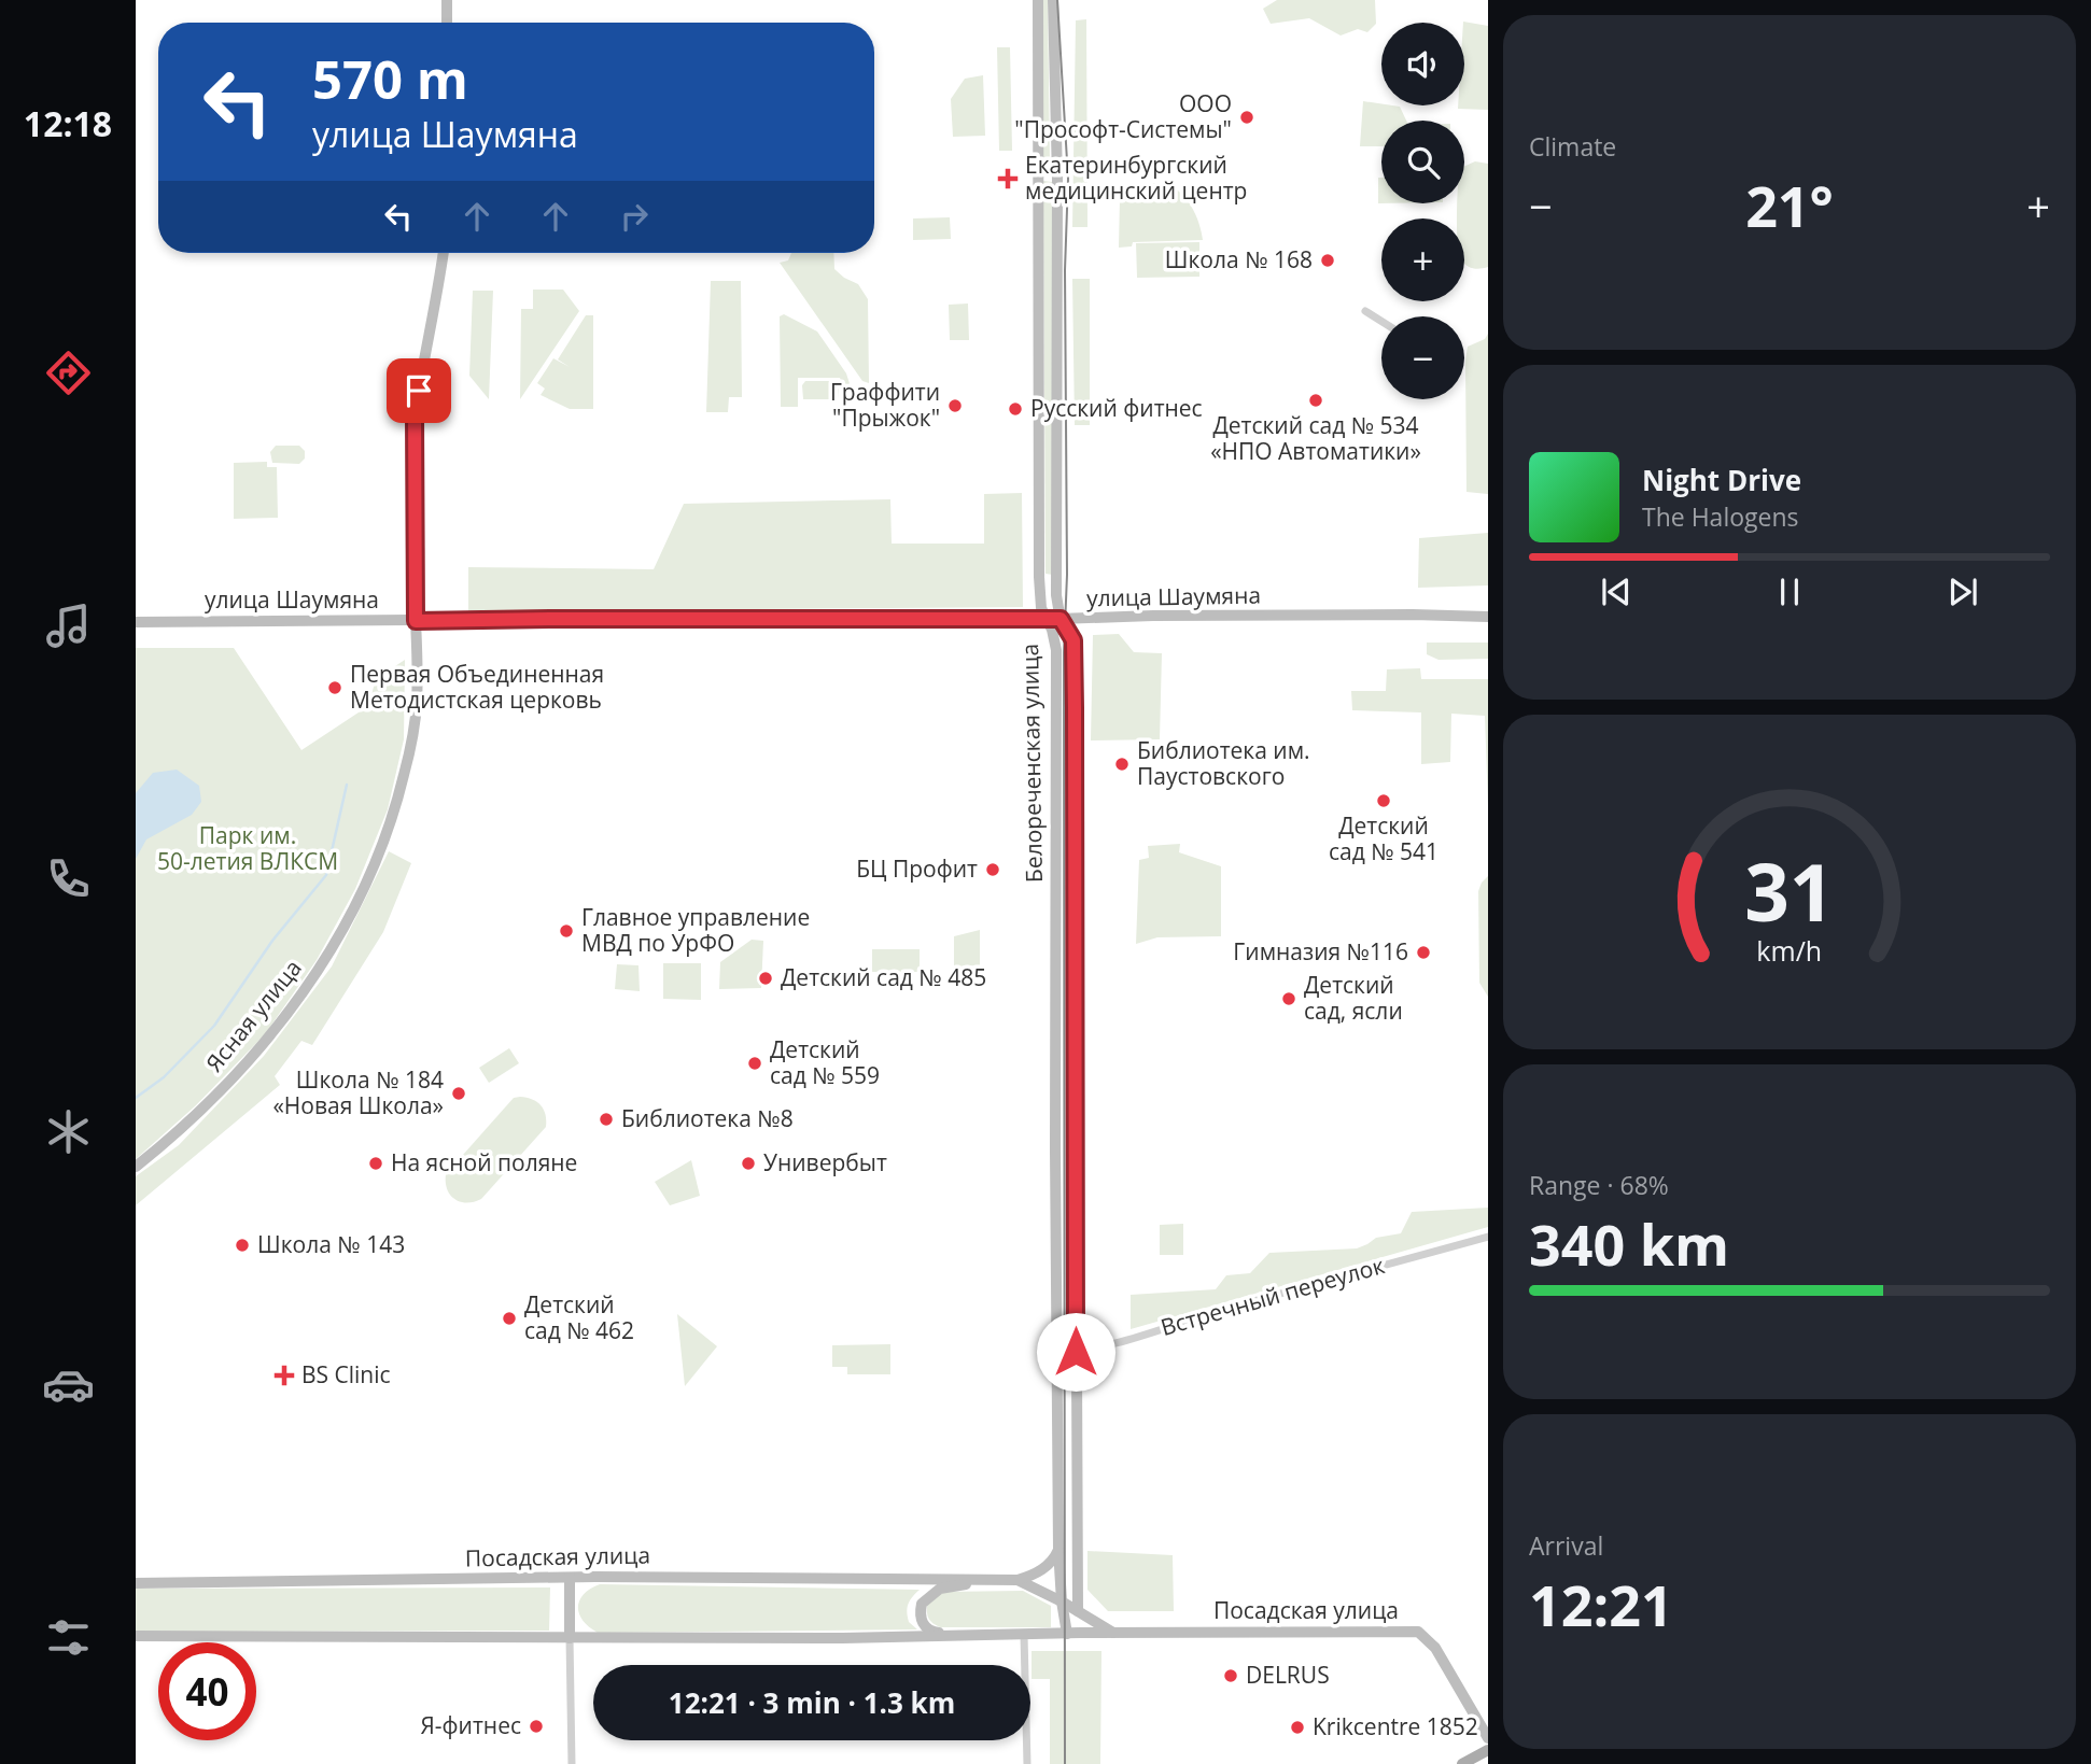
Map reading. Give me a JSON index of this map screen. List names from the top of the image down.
{
  "streets": {
    "street": [
      "улица Шаумяна",
      "Белореченская улица",
      "Ясная улица",
      "Встречный переулок",
      "Посадская улица"
    ]
  },
  "crossings": [
    ["улица Шаумяна", "Белореченская улица"],
    ["улица Шаумяна", "Ясная улица"],
    ["Белореченская улица", "Встречный переулок"],
    ["Белореченская улица", "Посадская улица"]
  ],
  "parks": ["Парк им. 50-летия ВЛКСМ"],
  "places": {
    "other": [
      "ООО \"Прософт-Системы\"",
      "Школа № 168",
      "Детский сад № 534 «НПО Автоматики»",
      "Граффити \"Прыжок\"",
      "Русский фитнес",
      "Первая Объединенная Методистская церковь",
      "Библиотека им. Паустовского",
      "Детский сад № 541",
      "БЦ Профит",
      "Главное управление МВД по УрФО",
      "Гимназия №116",
      "Детский сад № 485",
      "Детский сад, ясли",
      "Детский сад № 559",
      "Школа № 184 «Новая Школа»",
      "Библиотека №8",
      "На ясной поляне",
      "Универбыт",
      "Школа № 143",
      "Детский сад № 462",
      "DELRUS",
      "Я-фитнес",
      "Krikcentre 1852"
    ],
    "health": ["Екатеринбургский медицинский центр", "BS Clinic"]
  },
  "page": {
    "tabs": "12:18",
    "tile": [
      "Climate",
      ["Range · 68%", "340 km"],
      ["Arrival", "12:21"]
    ],
    "map_buttons": ["+", "−"],
    "turn": ["570 m", "улица Шаумяна"],
    "heat": ["−", "21°", "+"],
    "song": ["Night Drive", "The Halogens"],
    "limit": "40",
    "trip": "12:21 · 3 min · 1.3 km",
    "gauge": ["31", "km/h"]
  }
}
